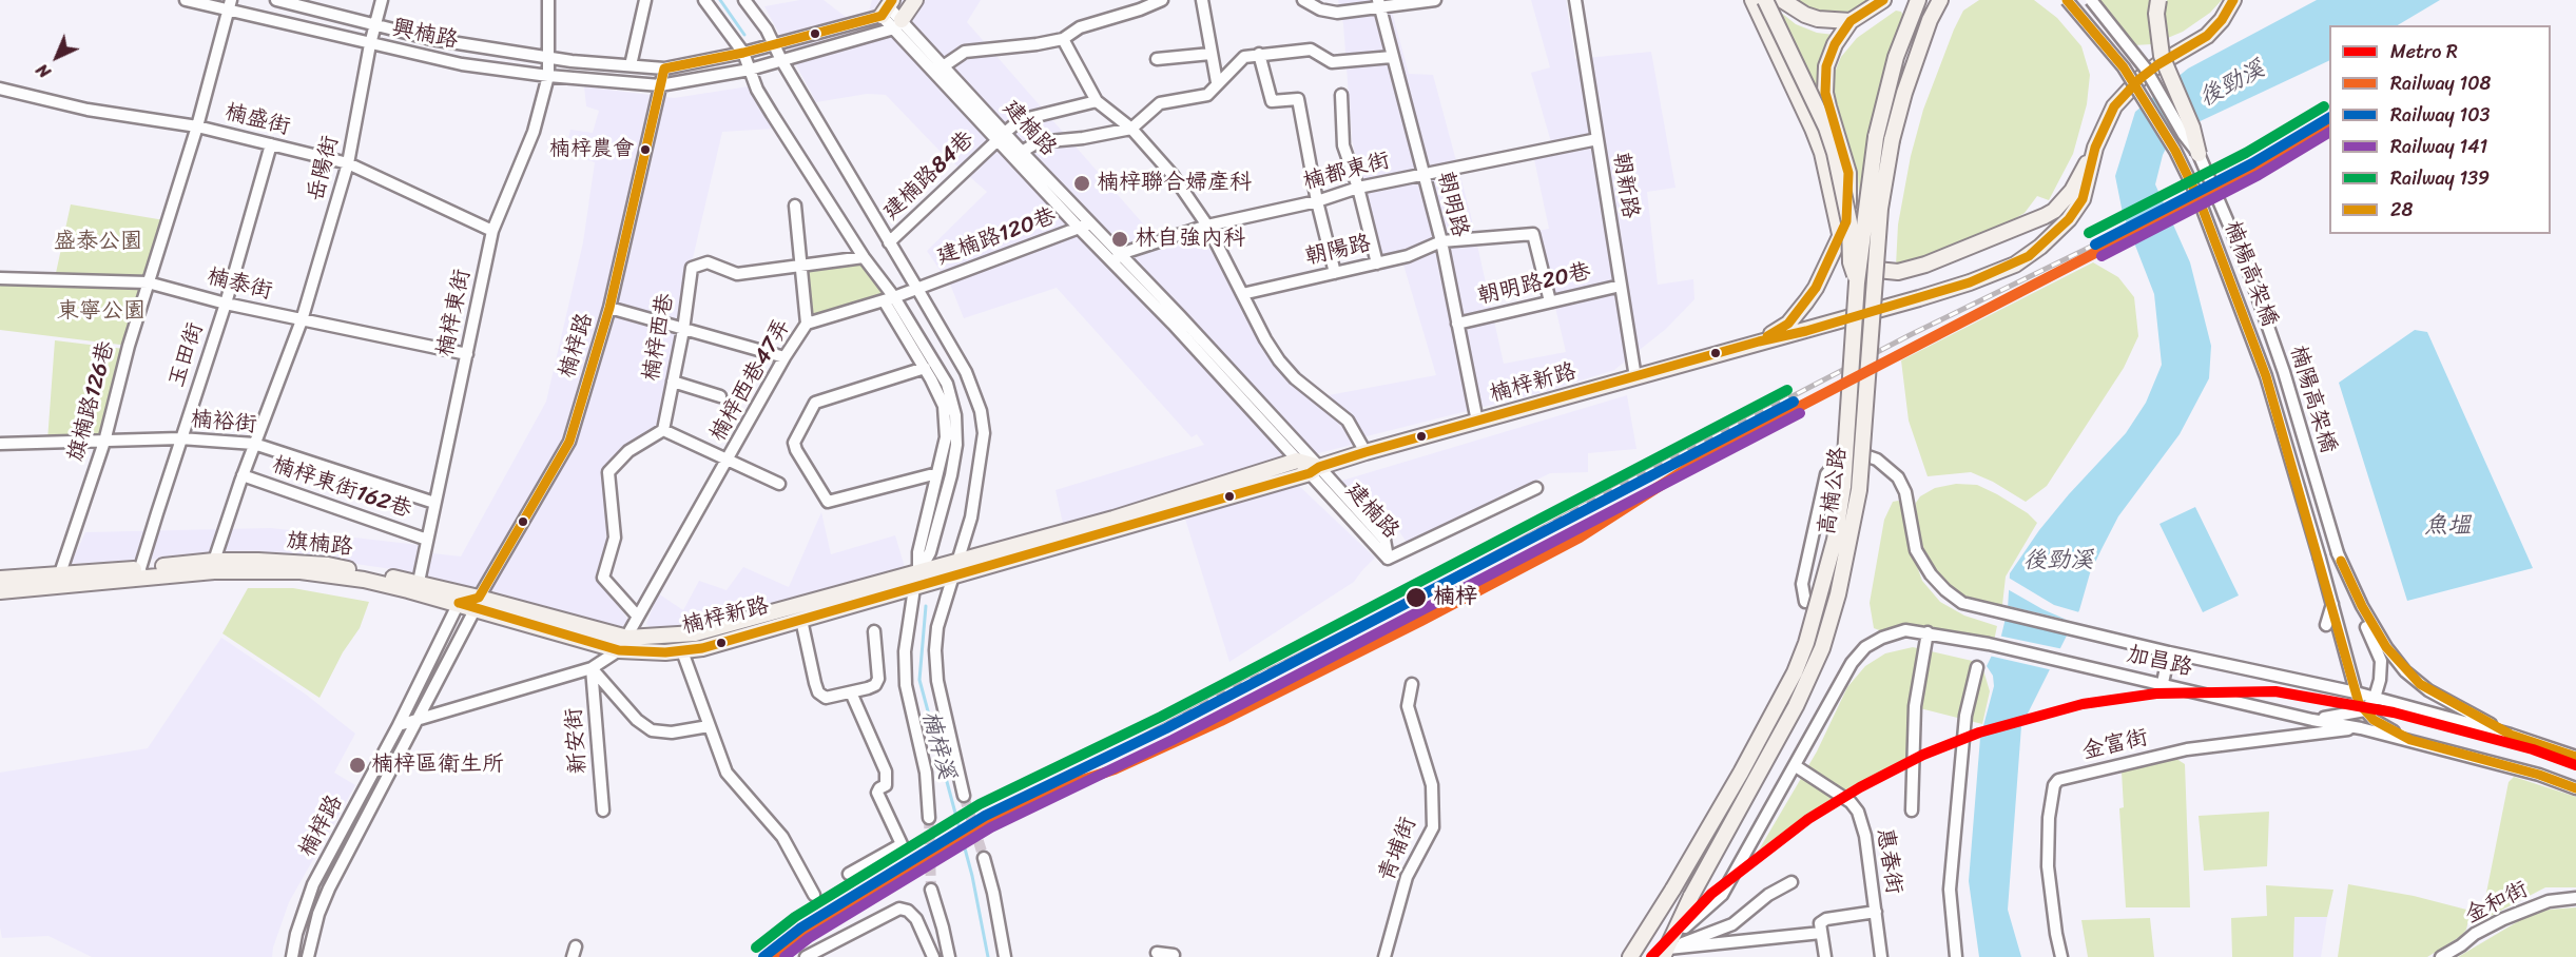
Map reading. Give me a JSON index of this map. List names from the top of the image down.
{
  "streets": {
    "main road": ["楠梓新路", "高楠公路", "旗楠路"],
    "street": [
      "興楠路",
      "楠盛街",
      "建楠路",
      "岳陽街",
      "楠都東街",
      "建楠路84巷",
      "朝新路",
      "朝明路",
      "建楠路120巷",
      "朝陽路",
      "楠楊高架橋",
      "楠泰街",
      "朝明路20巷",
      "楠梓東街",
      "楠梓西巷",
      "楠梓路",
      "玉田街",
      "楠梓西巷47弄",
      "楠陽高架橋",
      "旗楠路126巷",
      "楠裕街",
      "楠梓東街162巷",
      "加昌路",
      "新安街",
      "金富街",
      "青埔街",
      "惠春街",
      "金和街"
    ]
  },
  "crossings": [
    ["興楠路", "岳陽街"],
    ["興楠路", "楠梓東街"],
    ["興楠路", "楠梓路"],
    ["興楠路", "旗楠路126巷"],
    ["楠盛街", "岳陽街"],
    ["楠盛街", "楠梓東街"],
    ["楠盛街", "玉田街"],
    ["楠盛街", "旗楠路126巷"],
    ["建楠路", "楠都東街"],
    ["建楠路", "建楠路84巷"],
    ["建楠路", "建楠路120巷"],
    ["建楠路", "楠梓新路"],
    ["岳陽街", "楠泰街"],
    ["岳陽街", "楠裕街"],
    ["岳陽街", "楠梓東街162巷"],
    ["岳陽街", "旗楠路"],
    ["楠都東街", "朝新路"],
    ["楠都東街", "朝明路"],
    ["朝新路", "朝明路20巷"],
    ["朝新路", "楠梓新路"],
    ["朝明路", "朝陽路"],
    ["朝明路", "朝明路20巷"],
    ["朝明路", "楠梓新路"],
    ["建楠路120巷", "楠梓西巷47弄"],
    ["朝陽路", "朝明路20巷"],
    ["楠楊高架橋", "加昌路"],
    ["楠泰街", "楠梓東街"],
    ["楠泰街", "玉田街"],
    ["楠泰街", "旗楠路126巷"],
    ["楠梓東街", "楠裕街"],
    ["楠梓東街", "楠梓東街162巷"],
    ["楠梓東街", "旗楠路"],
    ["楠梓路", "楠梓新路"],
    ["楠梓路", "旗楠路"],
    ["玉田街", "楠裕街"],
    ["玉田街", "旗楠路"],
    ["楠梓新路", "旗楠路"],
    ["楠梓新路", "新安街"],
    ["旗楠路126巷", "楠裕街"],
    ["旗楠路126巷", "旗楠路"],
    ["加昌路", "金富街"]
  ],
  "water": ["後勁溪", "魚塭", "楠梓溪"],
  "parks": ["盛泰公園", "東寧公園"],
  "places": [
    "楠梓農會",
    "楠梓聯合婦產科",
    "林自強內科",
    "楠梓",
    "楠梓區衛生所"
  ],
  "lines": [
    "transit line 28",
    "rail line 139",
    "rail line 103",
    "rail line 108",
    "rail line 141",
    "metro line R"
  ],
  "legend": [
    "Metro R",
    "Railway 108",
    "Railway 103",
    "Railway 141",
    "Railway 139",
    "28"
  ],
  "north": "bottom left"
}
